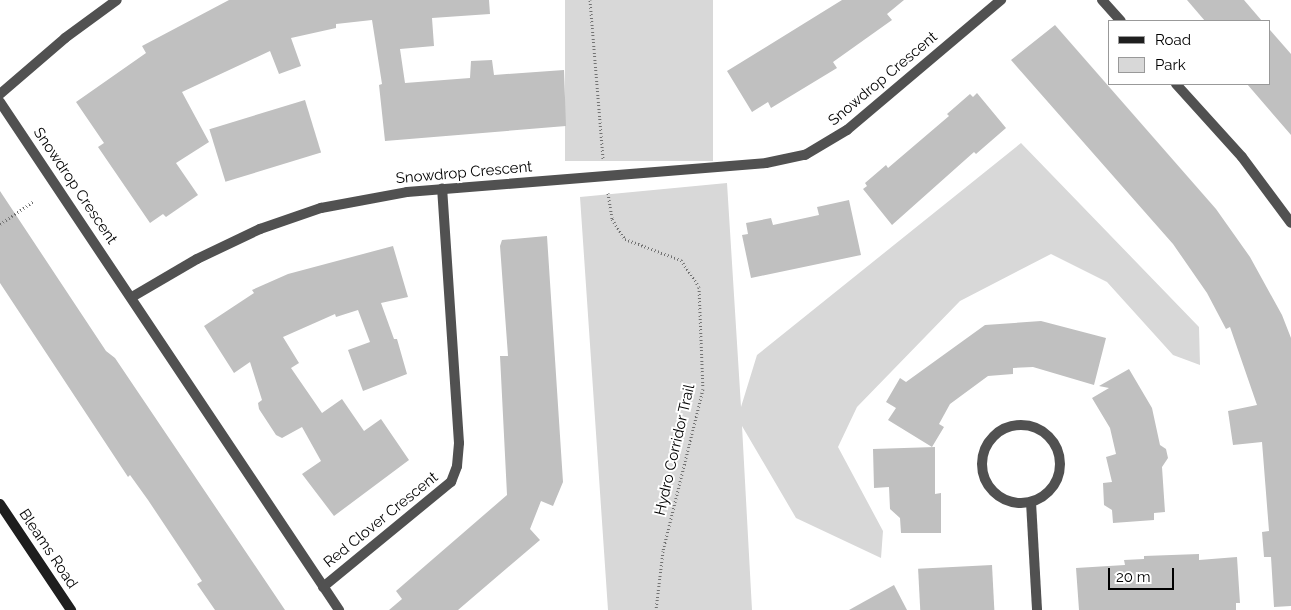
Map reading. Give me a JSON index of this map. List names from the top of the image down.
{
  "streets": {
    "main road": ["Bleams Road"],
    "street": ["Snowdrop Crescent", "Red Clover Crescent"],
    "path": ["Hydro Corridor Trail"]
  },
  "crossings": [
    ["Snowdrop Crescent", "Red Clover Crescent"]
  ],
  "legend": ["Road", "Park"],
  "scale_bar": "20 m"
}
